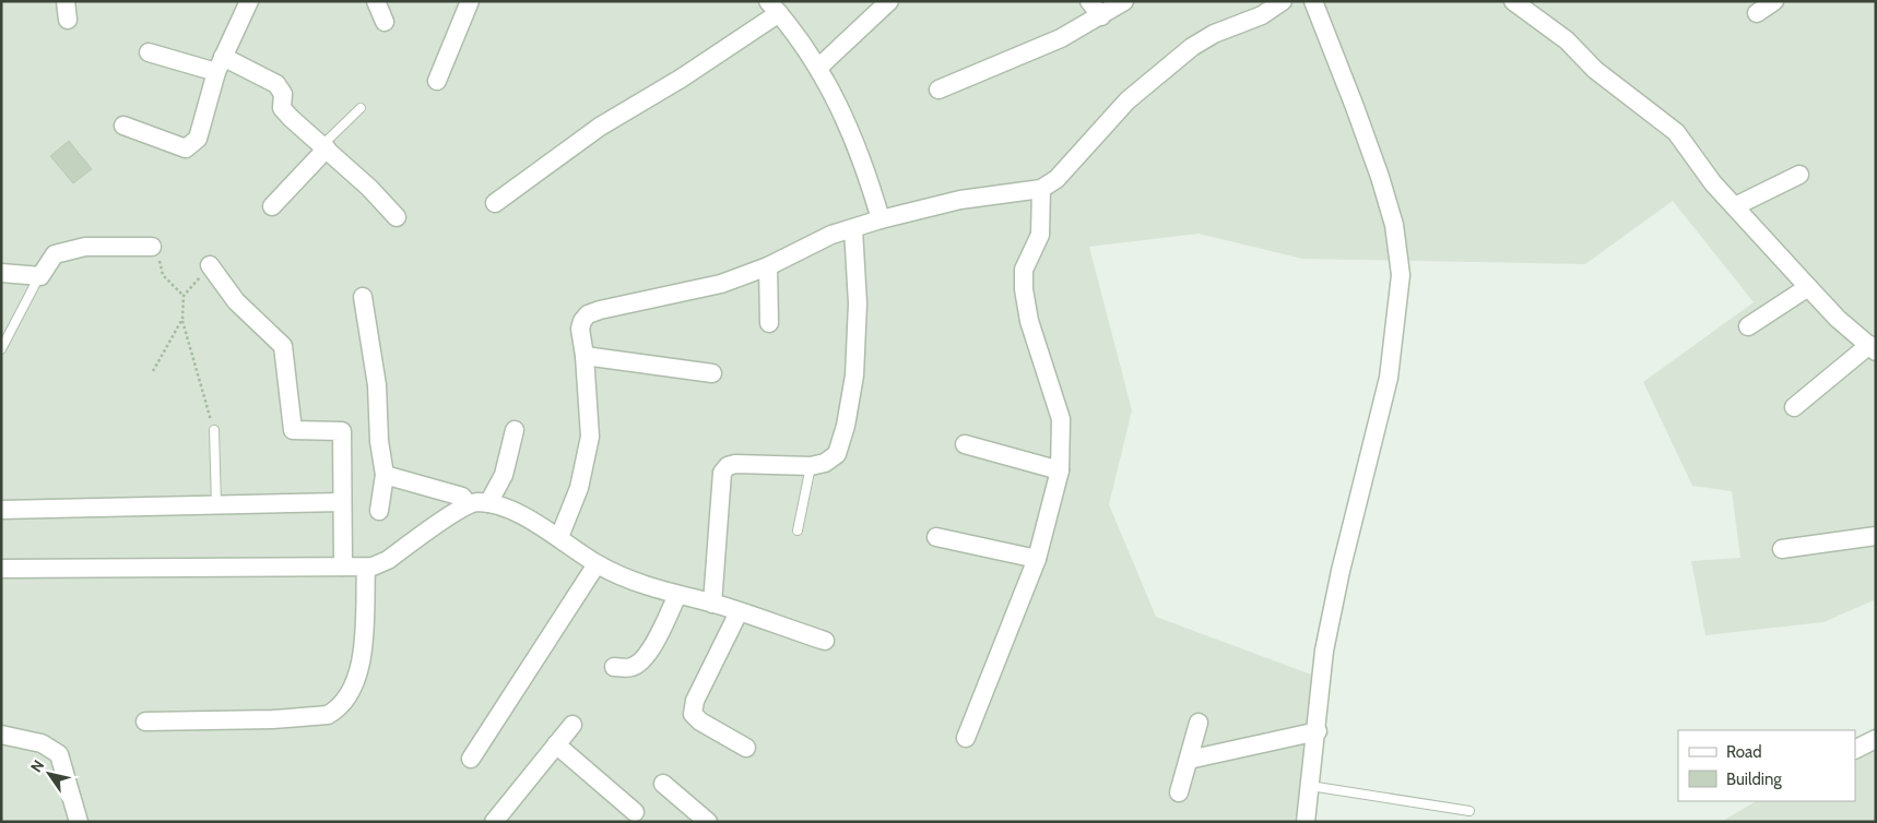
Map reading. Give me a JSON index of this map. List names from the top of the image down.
{
  "legend": ["Road", "Building"],
  "north": "top left"
}
